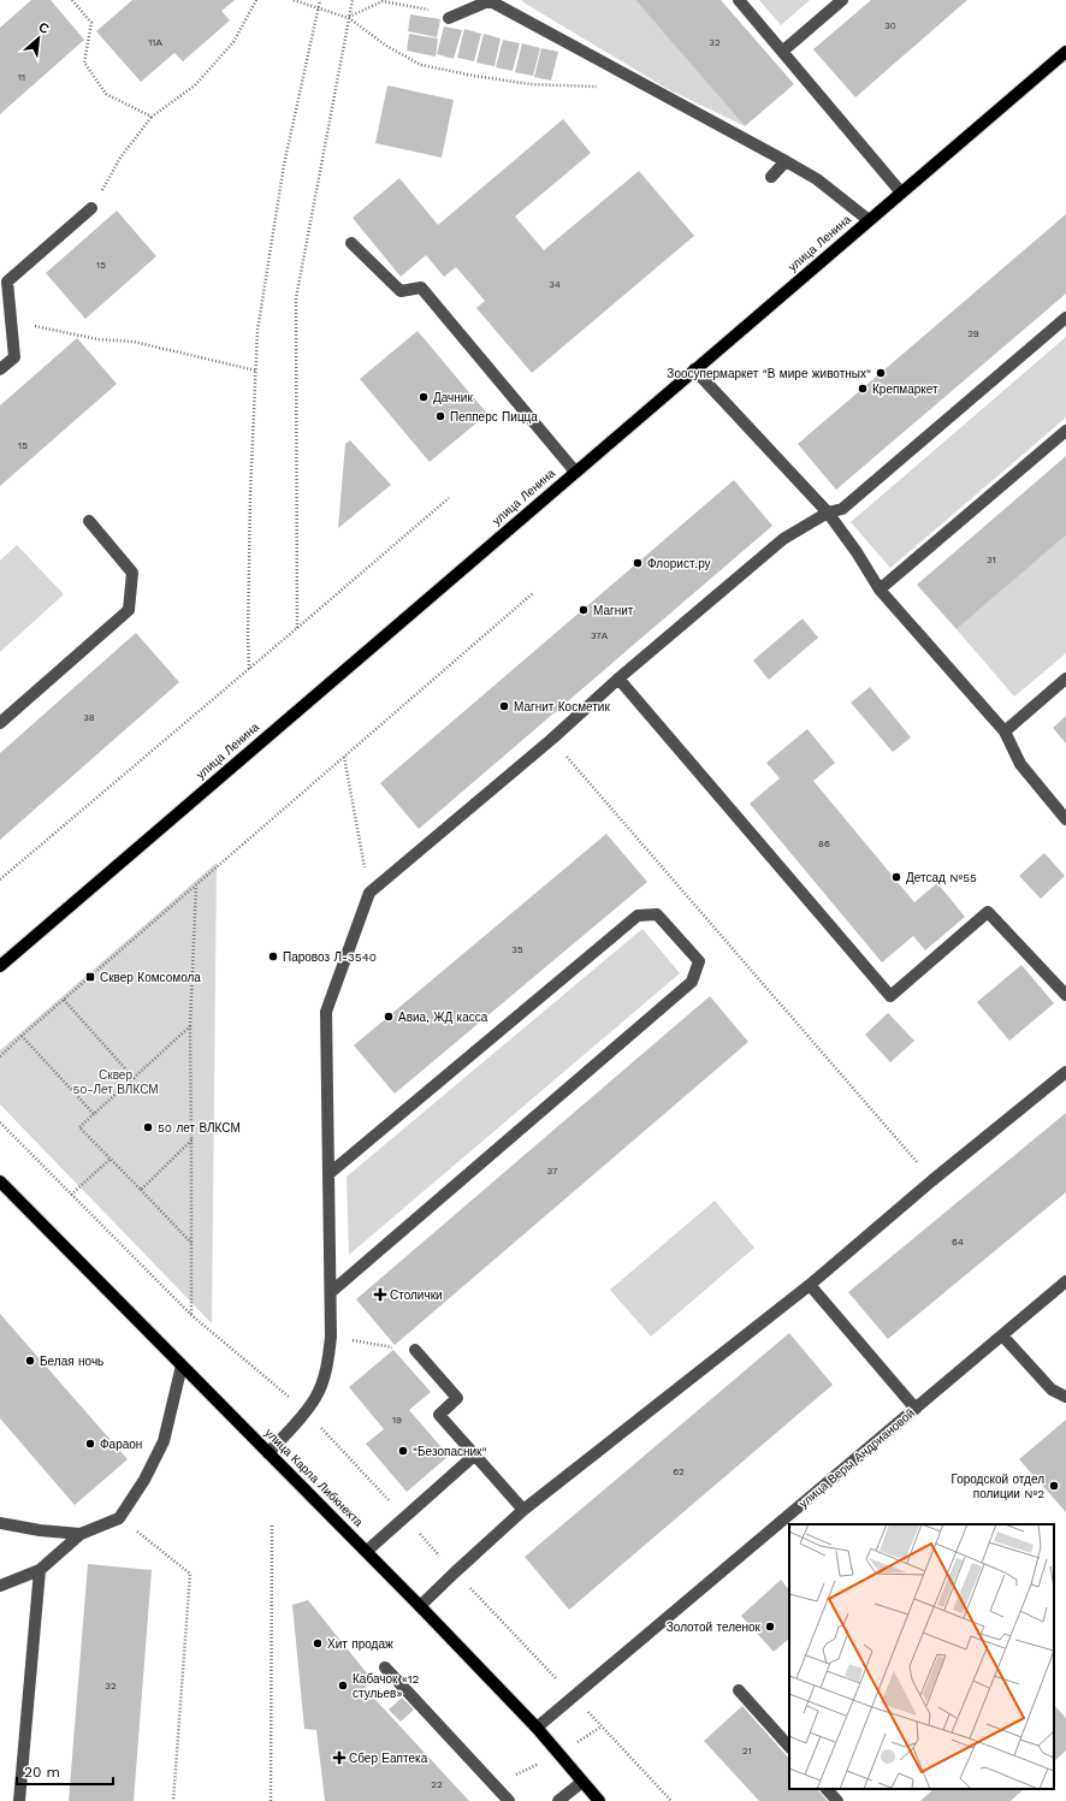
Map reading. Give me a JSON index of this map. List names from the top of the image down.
{
  "streets": {
    "main road": ["улица Ленина", "улица Карла Либкнехта"],
    "street": ["улица Веры Андриановой"]
  },
  "crossings": [
    ["улица Веры Андриановой", "улица Карла Либкнехта"]
  ],
  "parks": ["Сквер 50-Лет ВЛКСМ"],
  "places": {
    "other": [
      "Зоосупермаркет \"В мире животных\"",
      "Крепмаркет",
      "Дачник",
      "Пепперс Пицца",
      "Флорист.ру",
      "Магнит",
      "Магнит Косметик",
      "Детсад №55",
      "Паровоз Л-3540",
      "Авиа, ЖД касса",
      "50 лет ВЛКСМ",
      "Белая ночь",
      "Фараон",
      "\"Безопасник\"",
      "Городской отдел полиции №2",
      "Золотой теленок",
      "Хит продаж",
      "Кабачок «12 стульев»"
    ],
    "transit": ["Сквер Комсомола"],
    "health": ["Столички", "Сбер Еаптека"]
  },
  "house_numbers": [
    "30",
    "11А",
    "32",
    "11",
    "15",
    "34",
    "29",
    "15",
    "31",
    "37А",
    "38",
    "86",
    "35",
    "37",
    "64",
    "19",
    "62",
    "32",
    "21",
    "22"
  ],
  "scale_bar": "20 m",
  "north": "top right"
}
